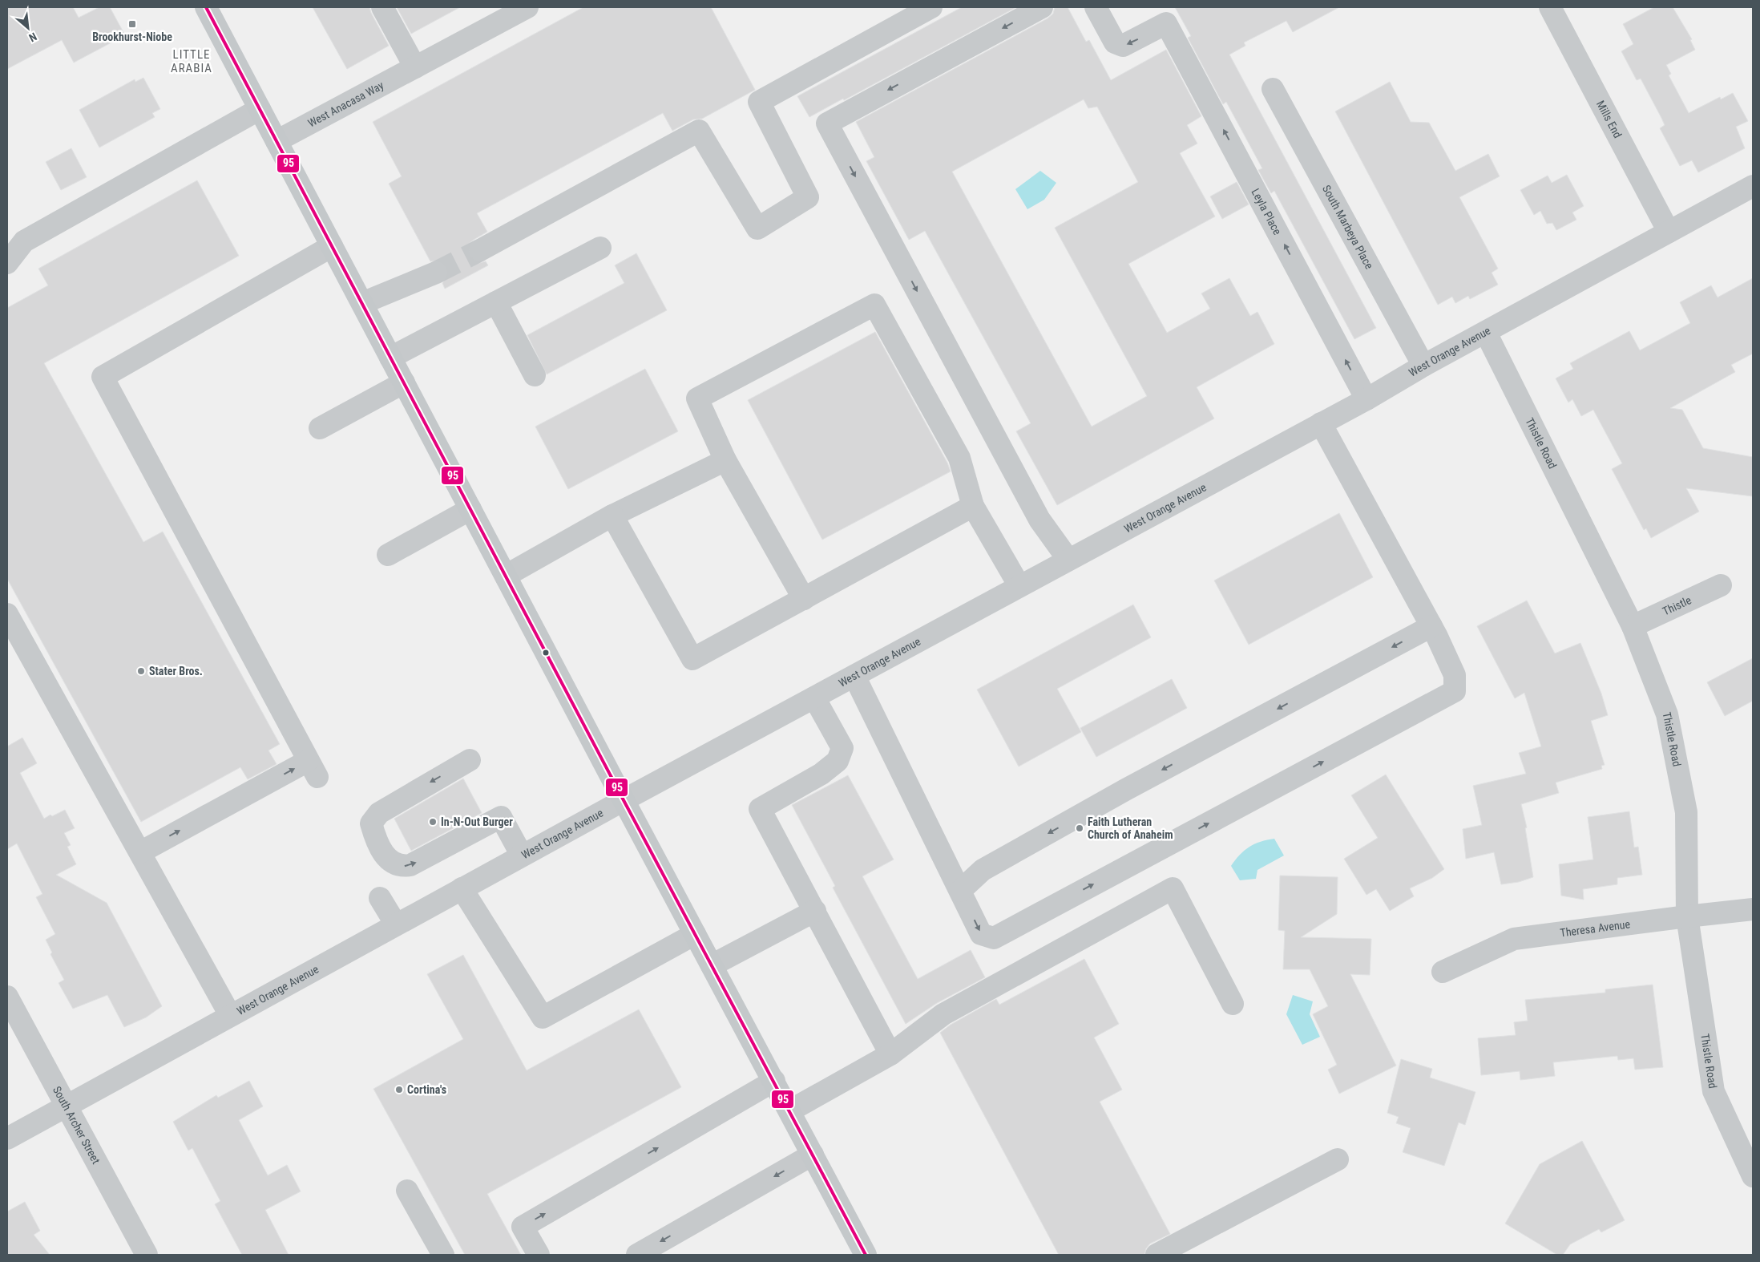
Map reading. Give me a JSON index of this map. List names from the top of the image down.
{
  "streets": {
    "street": [
      "West Anacasa Way",
      "Mills End",
      "Leyla Place",
      "South Marbeya Place",
      "West Orange Avenue",
      "Thistle Road",
      "Thistle",
      "Theresa Avenue",
      "South Archer Street"
    ]
  },
  "crossings": [
    ["Mills End", "West Orange Avenue"],
    ["Leyla Place", "West Orange Avenue"],
    ["South Marbeya Place", "West Orange Avenue"],
    ["West Orange Avenue", "Thistle Road"],
    ["West Orange Avenue", "South Archer Street"],
    ["Thistle Road", "Thistle"],
    ["Thistle Road", "Theresa Avenue"]
  ],
  "one_way": ["Leyla Place"],
  "districts": ["LITTLE ARABIA"],
  "places": {
    "transit": ["Brookhurst-Niobe"],
    "other": [
      "Stater Bros.",
      "In-N-Out Burger",
      "Faith Lutheran Church of Anaheim",
      "Cortina's"
    ]
  },
  "lines": ["transit line 95"],
  "north": "bottom right"
}
